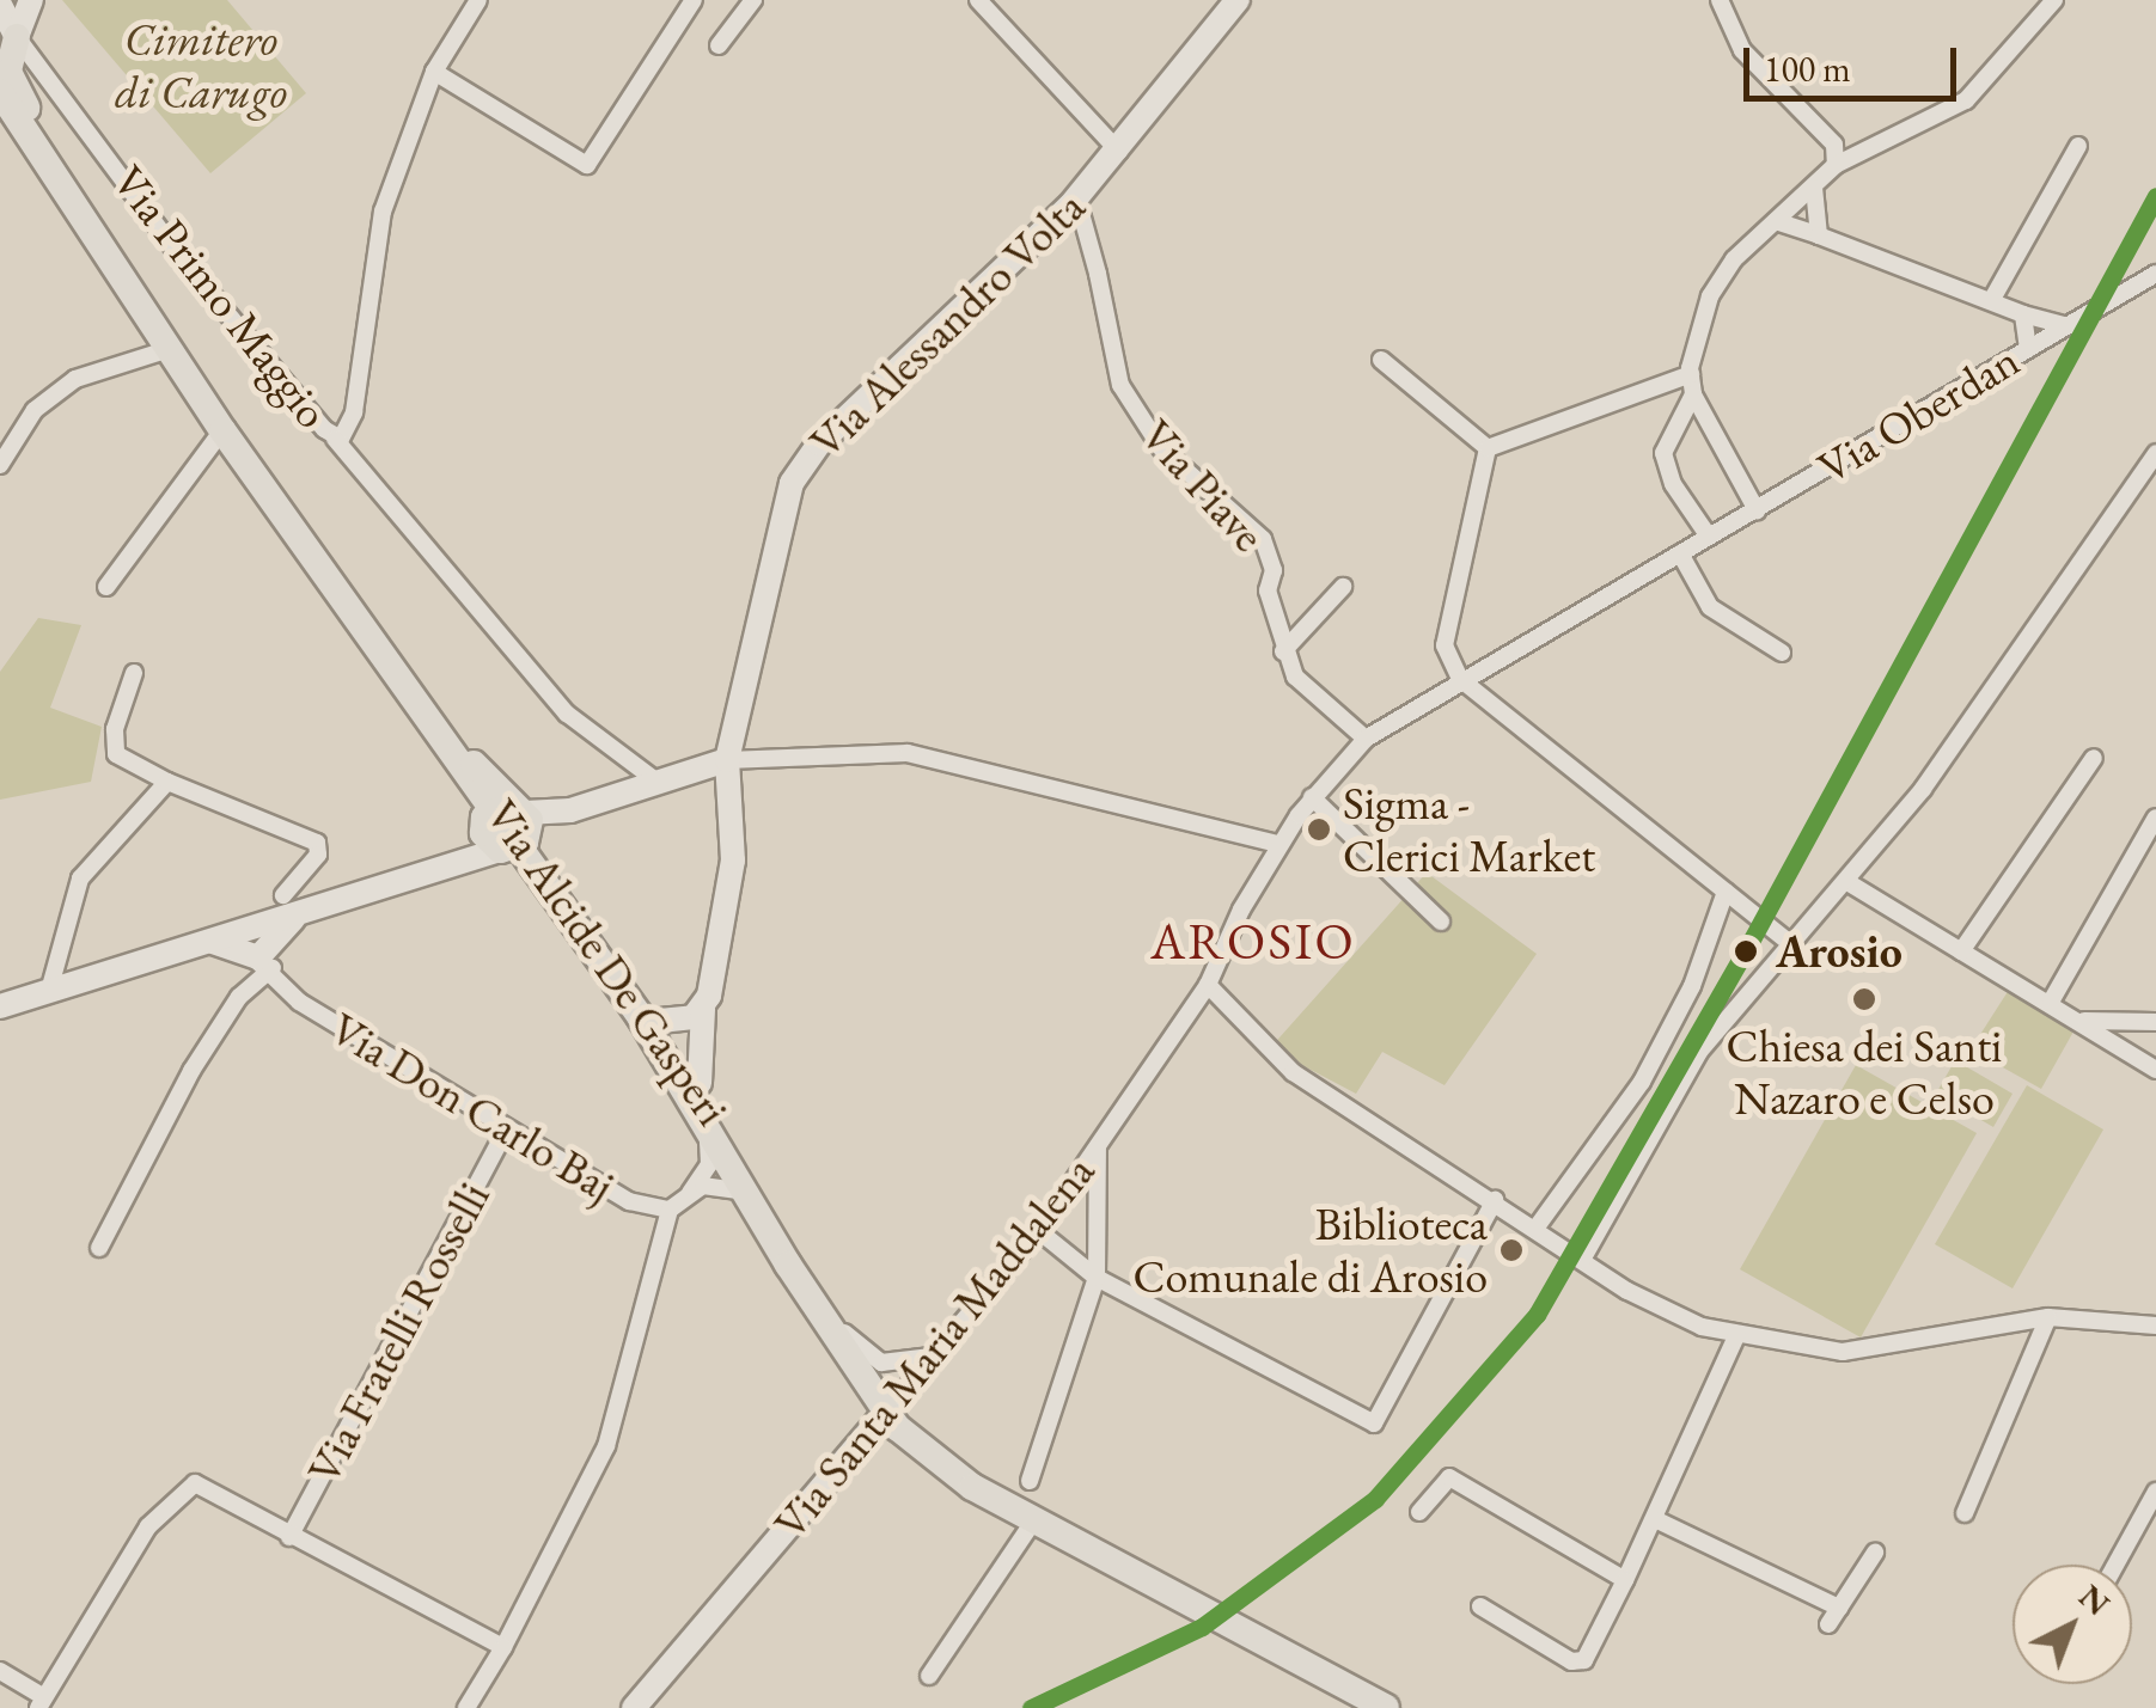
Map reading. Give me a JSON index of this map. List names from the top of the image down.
{
  "streets": {
    "main road": ["Via Alcide De Gasperi"],
    "street": [
      "Via Primo Maggio",
      "Via Alessandro Volta",
      "Via Oberdan",
      "Via Piave",
      "Via Don Carlo Baj",
      "Via Fratelli Rosselli",
      "Via Santa Maria Maddalena"
    ]
  },
  "crossings": [
    ["Via Alessandro Volta", "Via Piave"],
    ["Via Alessandro Volta", "Via Alcide De Gasperi"],
    ["Via Oberdan", "Via Piave"],
    ["Via Oberdan", "Via Santa Maria Maddalena"],
    ["Via Piave", "Via Santa Maria Maddalena"],
    ["Via Alcide De Gasperi", "Via Santa Maria Maddalena"],
    ["Via Don Carlo Baj", "Via Fratelli Rosselli"]
  ],
  "districts": ["AROSIO"],
  "parks": ["Cimitero di Carugo"],
  "places": [
    "Sigma - Clerici Market",
    "Arosio",
    "Chiesa dei Santi Nazaro e Celso",
    "Biblioteca Comunale di Arosio"
  ],
  "scale_bar": "100 m",
  "north": "top right"
}
